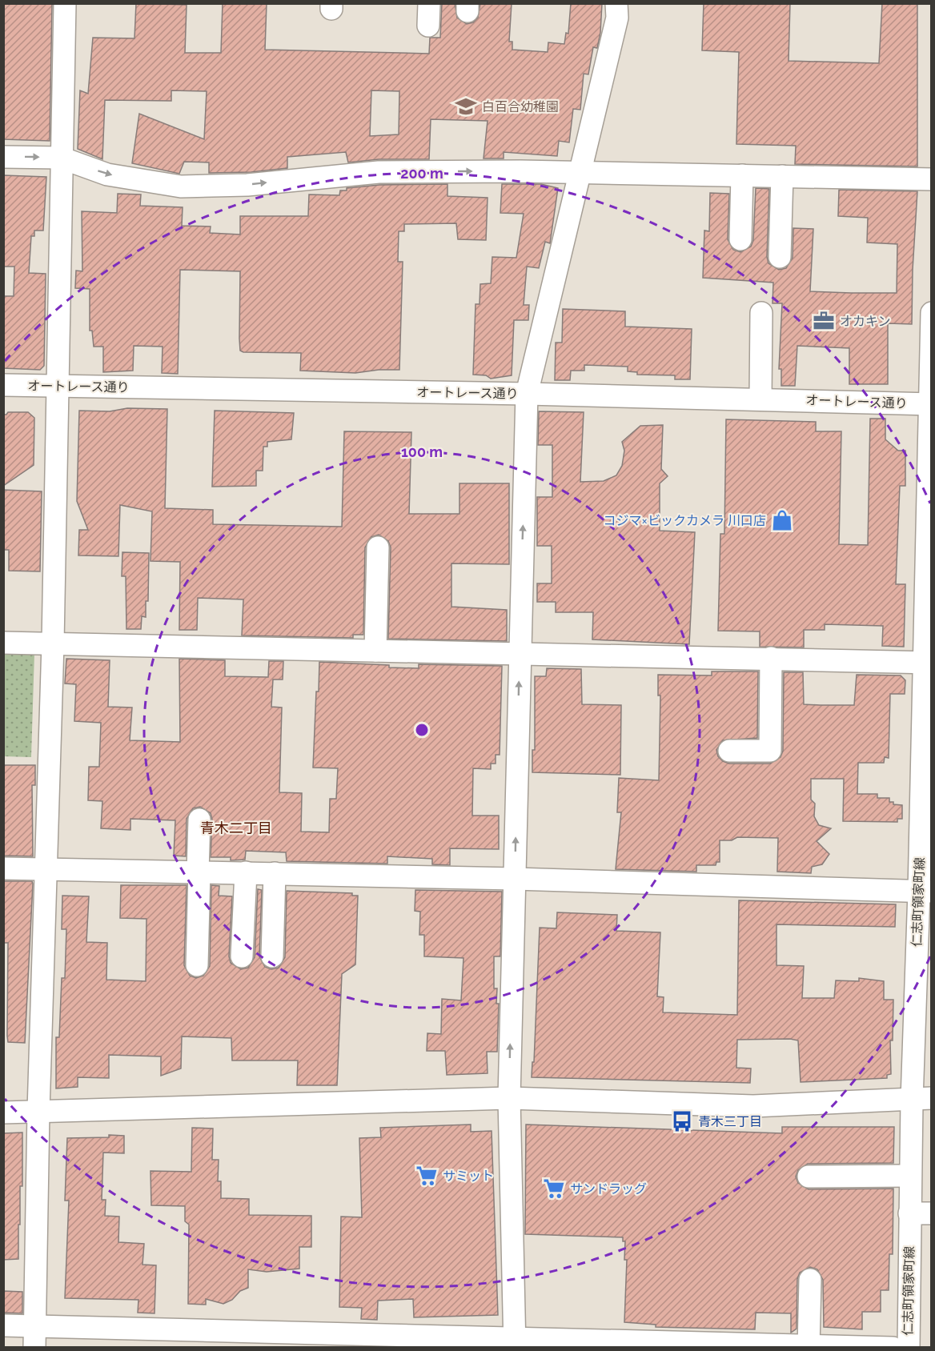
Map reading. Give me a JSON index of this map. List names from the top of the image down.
{
  "streets": {
    "street": ["オートレース通り", "仁志町領家町線"]
  },
  "crossings": [
    ["オートレース通り", "仁志町領家町線"]
  ],
  "districts": ["青木二丁目"],
  "places": {
    "school or university": ["白百合幼稚園"],
    "office": ["オカキン"],
    "shop": ["コジマ×ビックカメラ 川口店"],
    "bus stop": ["青木三丁目"],
    "supermarket": ["サミット", "サンドラッグ"]
  },
  "rings": ["200 m", "100 m"]
}
